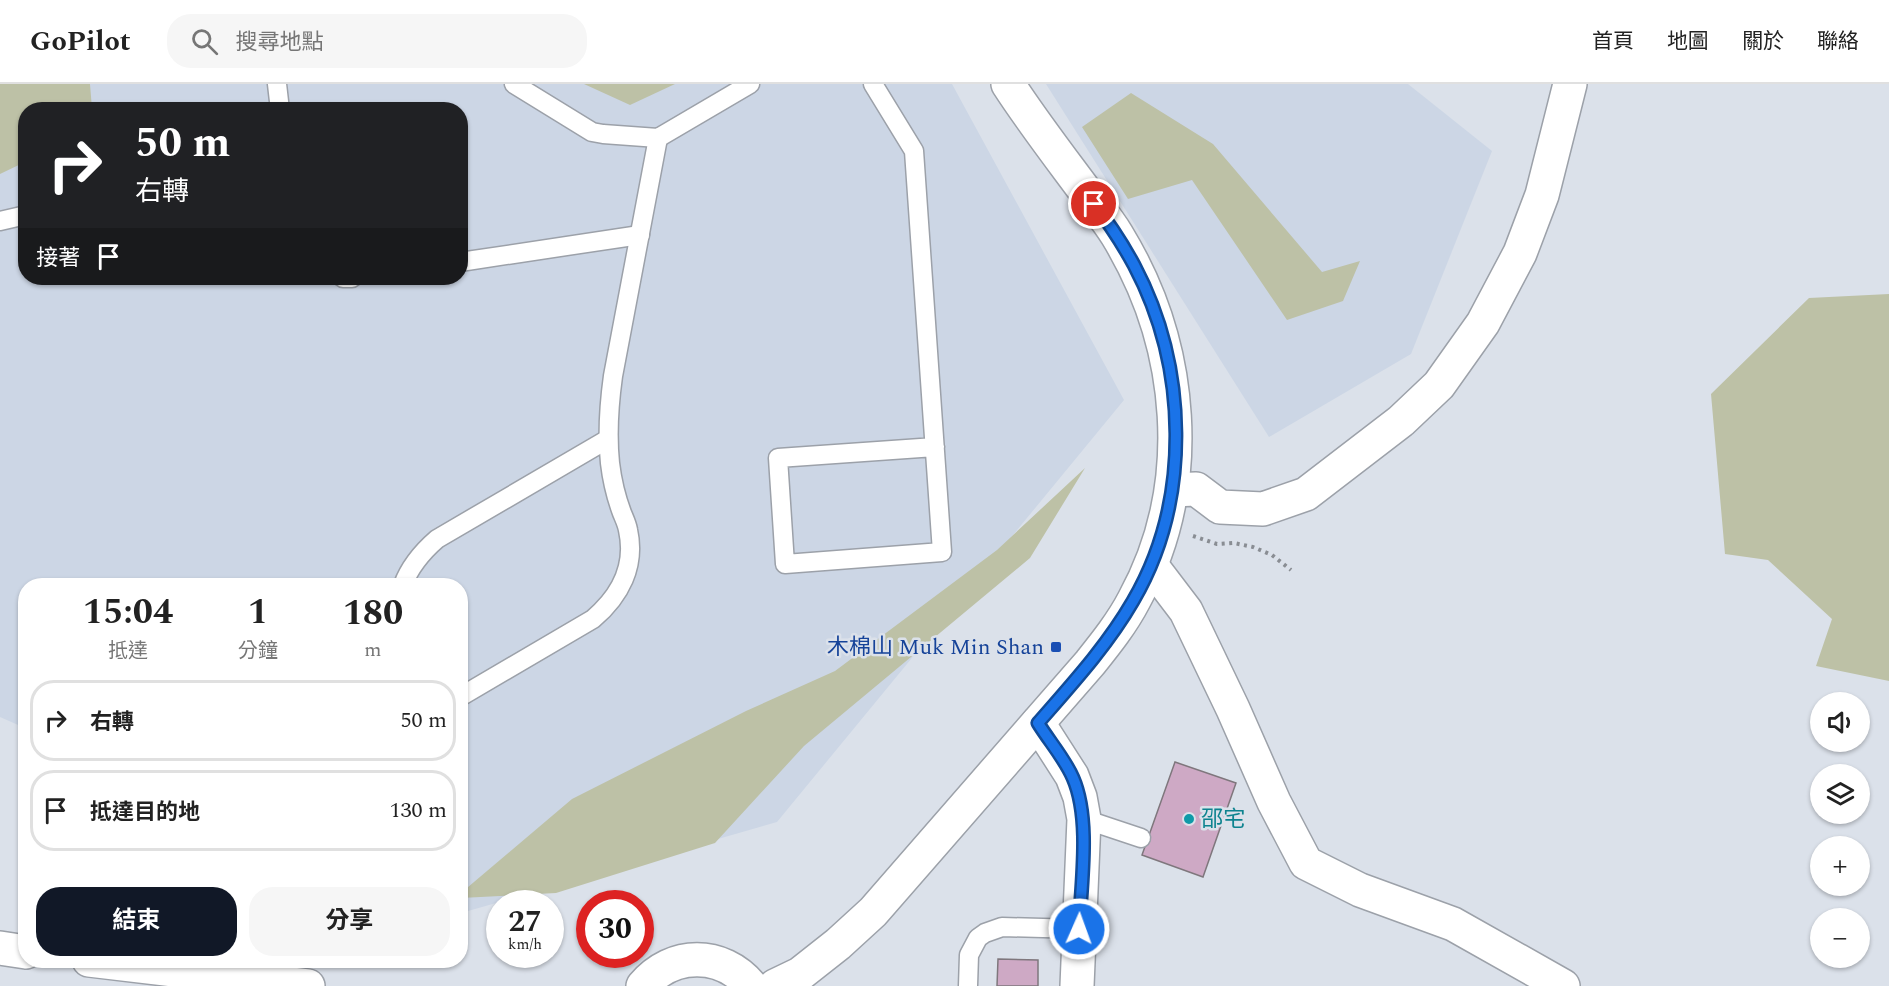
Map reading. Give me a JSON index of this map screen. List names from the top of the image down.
{
  "places": {
    "transit": ["木棉山 Muk Min Shan"],
    "other": ["邵宅"]
  },
  "page": {
    "header": "GoPilot",
    "search": "搜尋地點",
    "nav": [
      "首頁",
      "地圖",
      "關於",
      "聯絡"
    ],
    "turn": ["50 m", "右轉"],
    "then": "接著",
    "eta": [
      "15:04",
      "抵達",
      "1",
      "分鐘",
      "180",
      "m"
    ],
    "list": [
      {
        "name": "右轉",
        "value": "50 m"
      },
      {
        "name": "抵達目的地",
        "value": "130 m"
      }
    ],
    "map_buttons": ["+", "−"],
    "buttons": ["結束", "分享"],
    "speed": "27 km/h",
    "limit": "30"
  }
}
